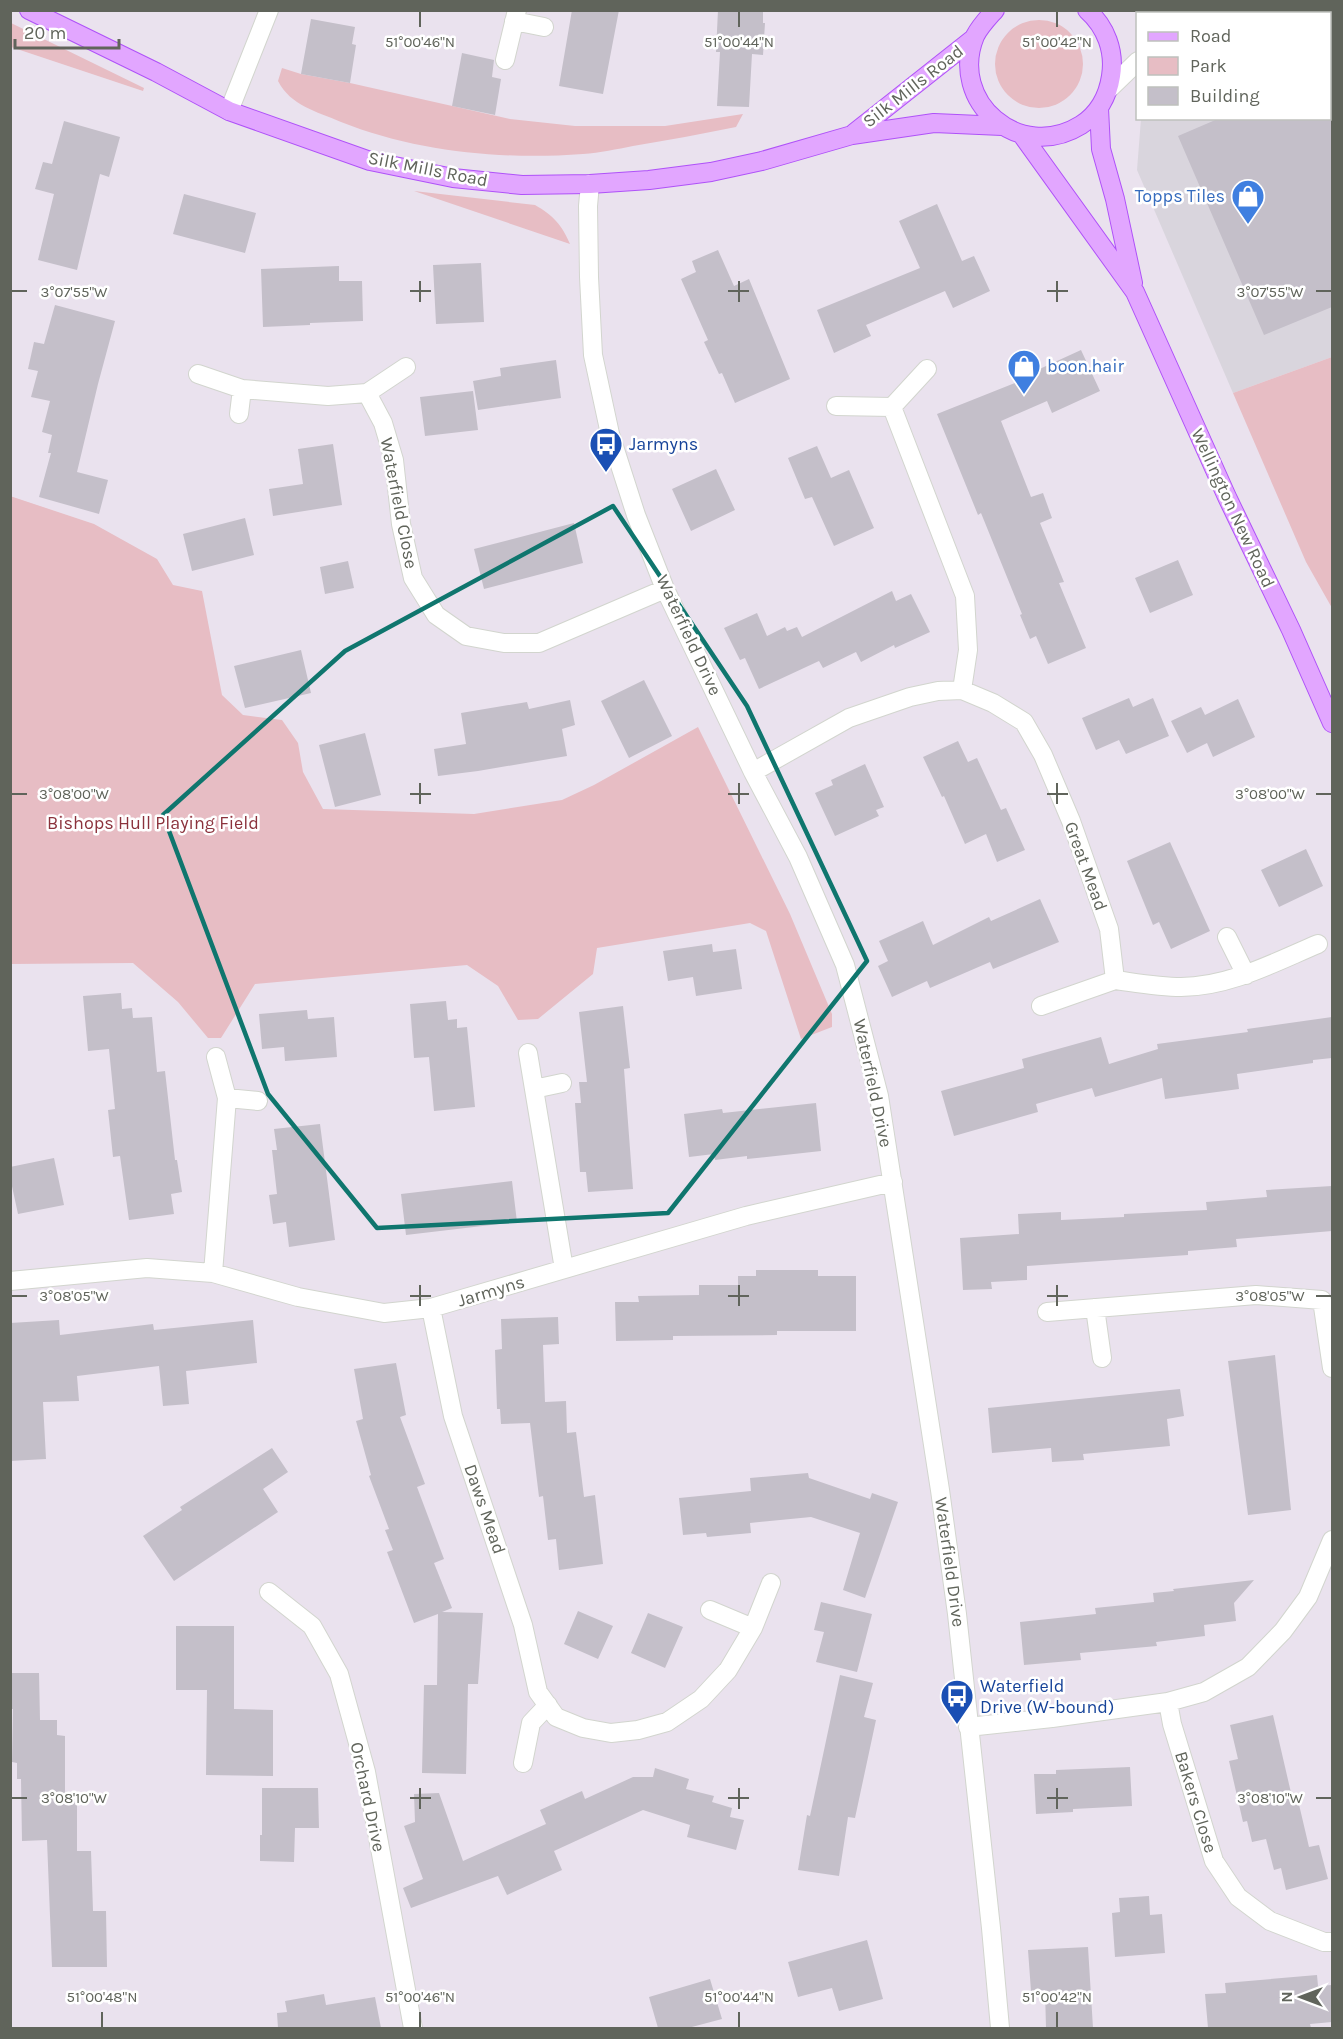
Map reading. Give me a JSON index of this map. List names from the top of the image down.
{
  "streets": {
    "main road": ["Silk Mills Road", "Wellington New Road"],
    "street": [
      "Waterfield Close",
      "Waterfield Drive",
      "Great Mead",
      "Jarmyns",
      "Daws Mead",
      "Orchard Drive",
      "Bakers Close"
    ]
  },
  "crossings": [
    ["Silk Mills Road", "Waterfield Drive"],
    ["Waterfield Close", "Waterfield Drive"],
    ["Waterfield Drive", "Great Mead"],
    ["Waterfield Drive", "Jarmyns"],
    ["Jarmyns", "Daws Mead"]
  ],
  "parks": ["Bishops Hull Playing Field"],
  "places": {
    "shop": ["Topps Tiles", "boon.hair"],
    "bus stop": ["Jarmyns", "Waterfield Drive (W-bound)"]
  },
  "legend": ["Road", "Park", "Building"],
  "scale_bar": "20 m",
  "north": "left",
  "coordinates": [
    "51°00'46\"N",
    "51°00'44\"N",
    "51°00'42\"N",
    "3°07'55\"W",
    "3°08'00\"W",
    "3°08'05\"W",
    "3°08'10\"W",
    "51°00'48\"N"
  ]
}
